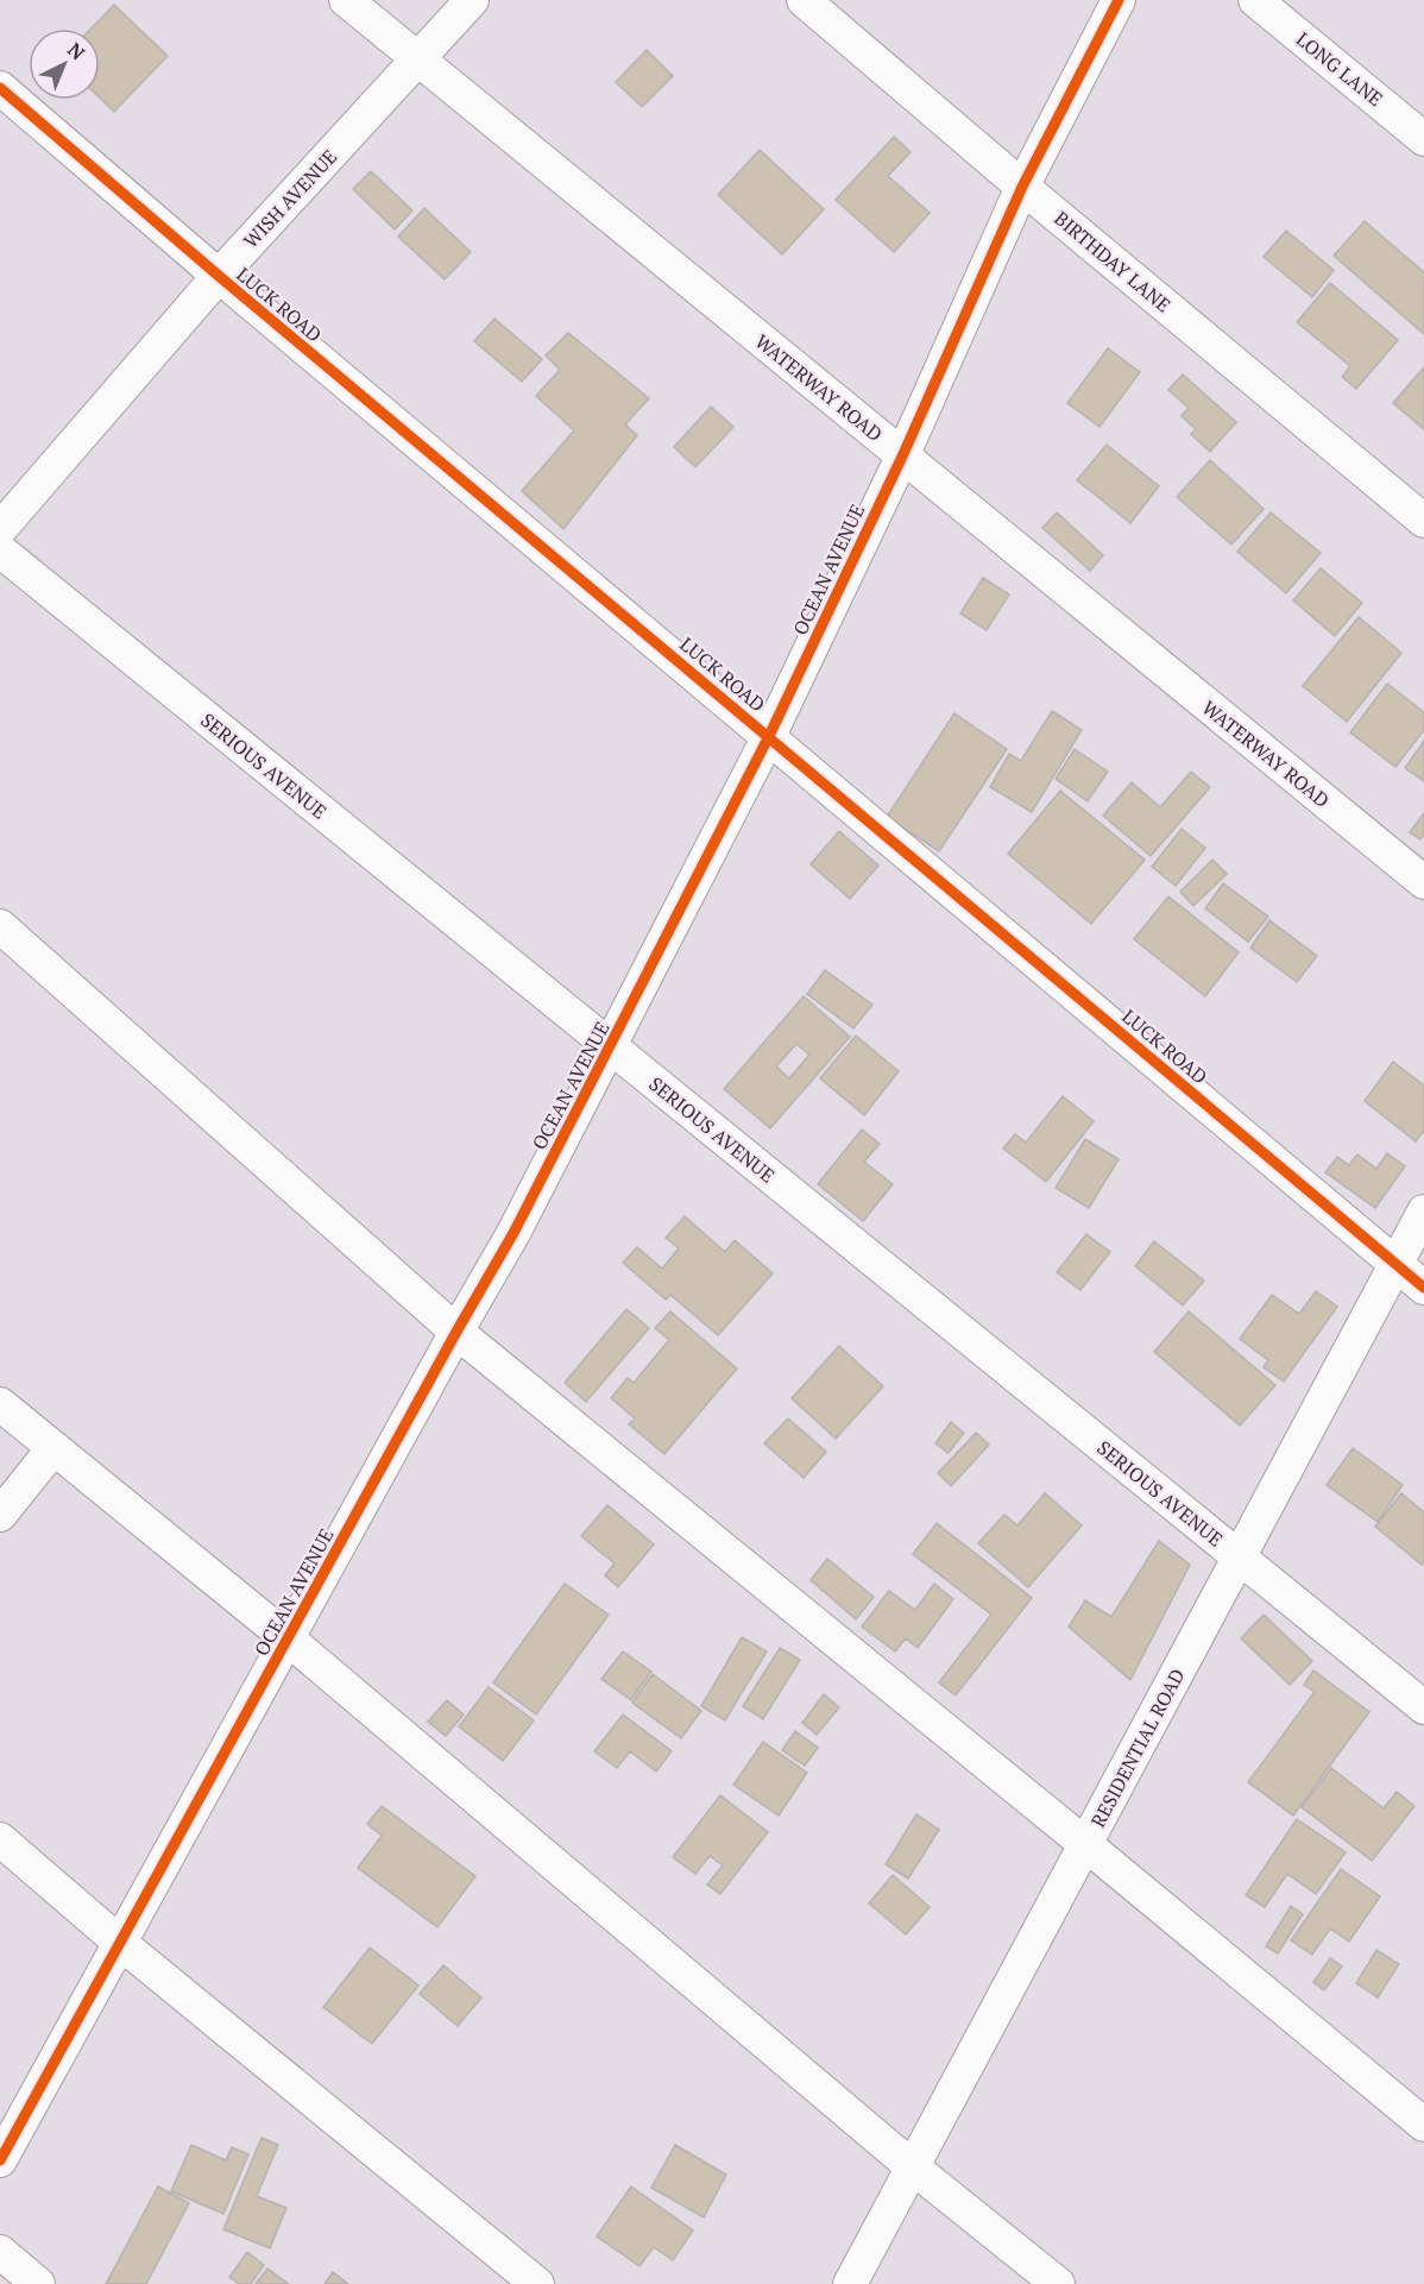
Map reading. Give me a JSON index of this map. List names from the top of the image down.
{
  "streets": {
    "street": [
      "LONG LANE",
      "WISH AVENUE",
      "BIRTHDAY LANE",
      "LUCK ROAD",
      "WATERWAY ROAD",
      "OCEAN AVENUE",
      "SERIOUS AVENUE",
      "RESIDENTIAL ROAD"
    ]
  },
  "crossings": [
    ["WISH AVENUE", "LUCK ROAD"],
    ["WISH AVENUE", "WATERWAY ROAD"],
    ["BIRTHDAY LANE", "OCEAN AVENUE"],
    ["LUCK ROAD", "OCEAN AVENUE"],
    ["LUCK ROAD", "RESIDENTIAL ROAD"],
    ["WATERWAY ROAD", "OCEAN AVENUE"],
    ["OCEAN AVENUE", "SERIOUS AVENUE"],
    ["SERIOUS AVENUE", "RESIDENTIAL ROAD"]
  ],
  "north": "top right"
}
